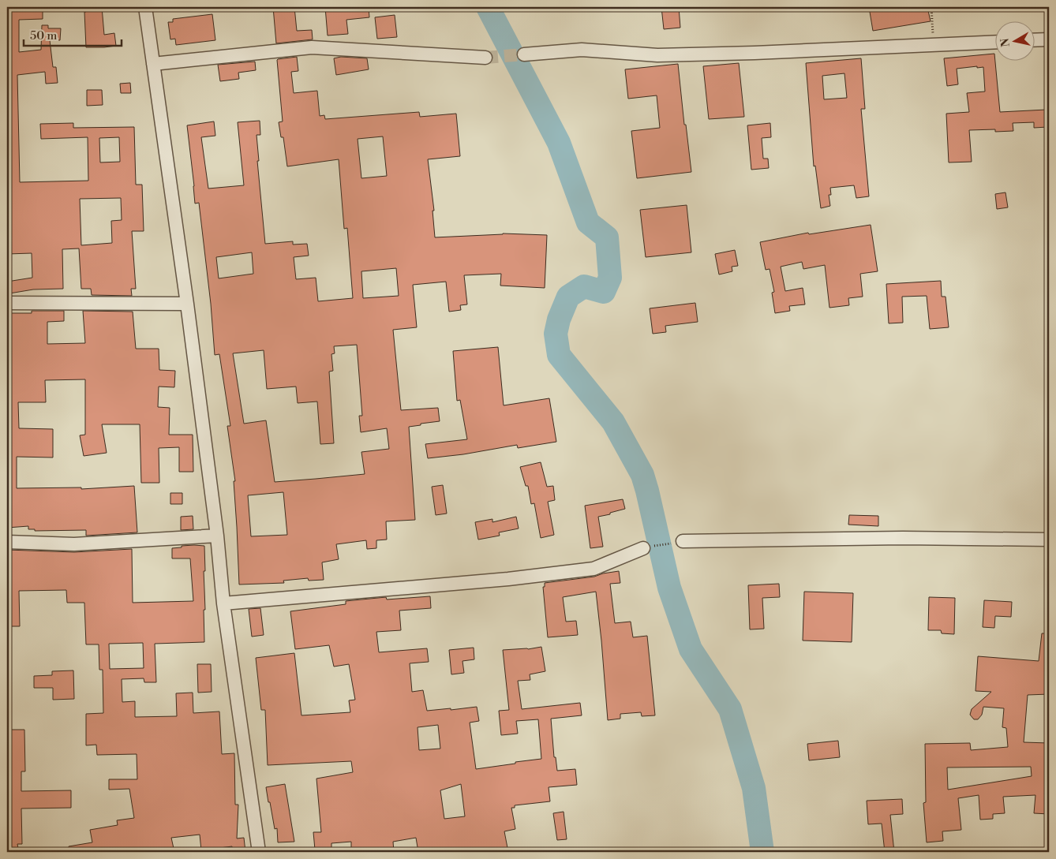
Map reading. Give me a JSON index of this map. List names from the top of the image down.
{
  "scale_bar": "50 m",
  "north": "left"
}
